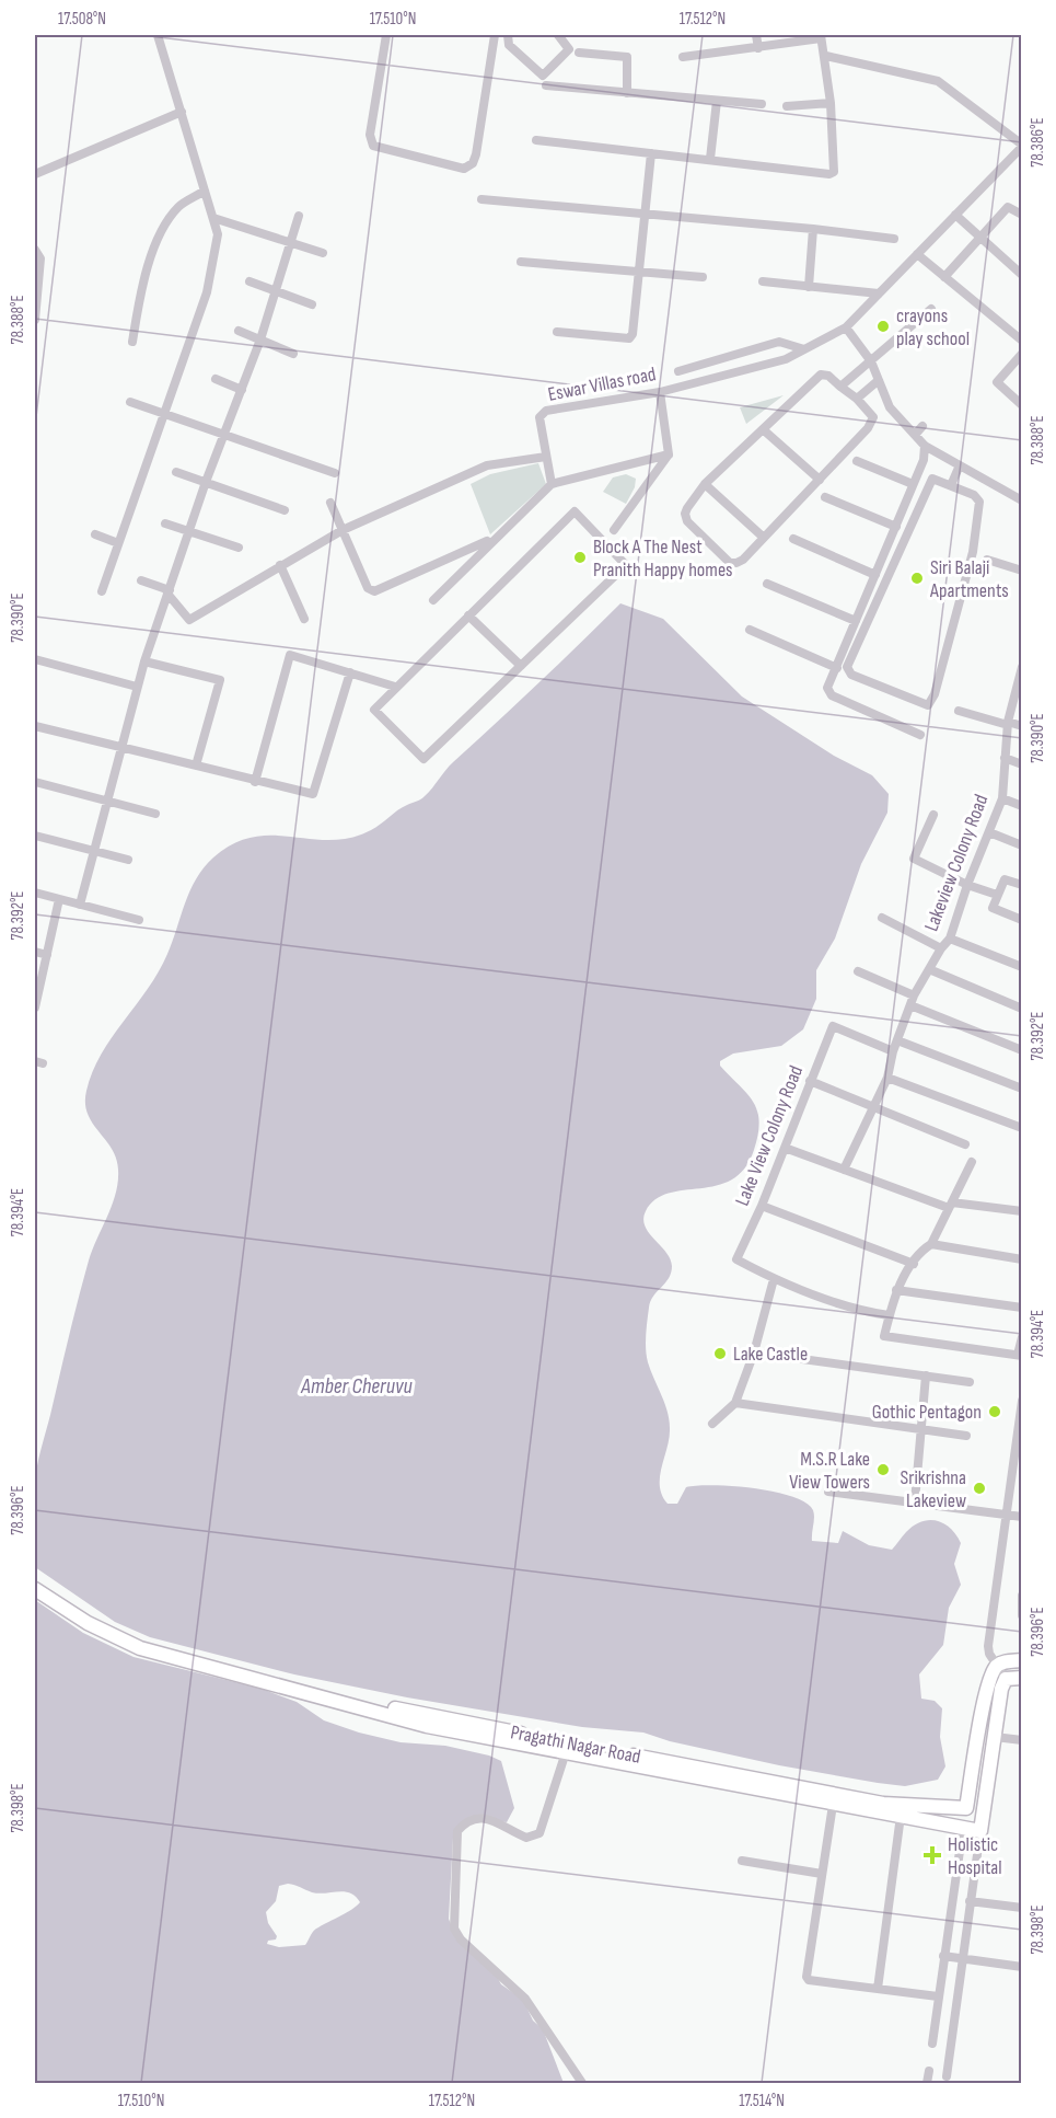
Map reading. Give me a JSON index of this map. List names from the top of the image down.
{
  "streets": {
    "main road": ["Pragathi Nagar Road"],
    "street": ["Eswar Villas road", "Lakeview Colony Road", "Lake View Colony Road"]
  },
  "crossings": [
    ["Lakeview Colony Road", "Lake View Colony Road"]
  ],
  "water": ["Amber Cheruvu"],
  "places": {
    "other": [
      "crayons play school",
      "Block A The Nest Pranith Happy homes",
      "Siri Balaji Apartments",
      "Lake Castle",
      "Gothic Pentagon",
      "M.S.R Lake View Towers",
      "Srikrishna Lakeview"
    ],
    "health": ["Holistic Hospital"]
  },
  "coordinates": [
    "17.508°N",
    "17.510°N",
    "17.512°N",
    "78.386°E",
    "78.388°E",
    "78.390°E",
    "78.392°E",
    "78.394°E",
    "78.396°E",
    "78.398°E",
    "17.514°N"
  ]
}
